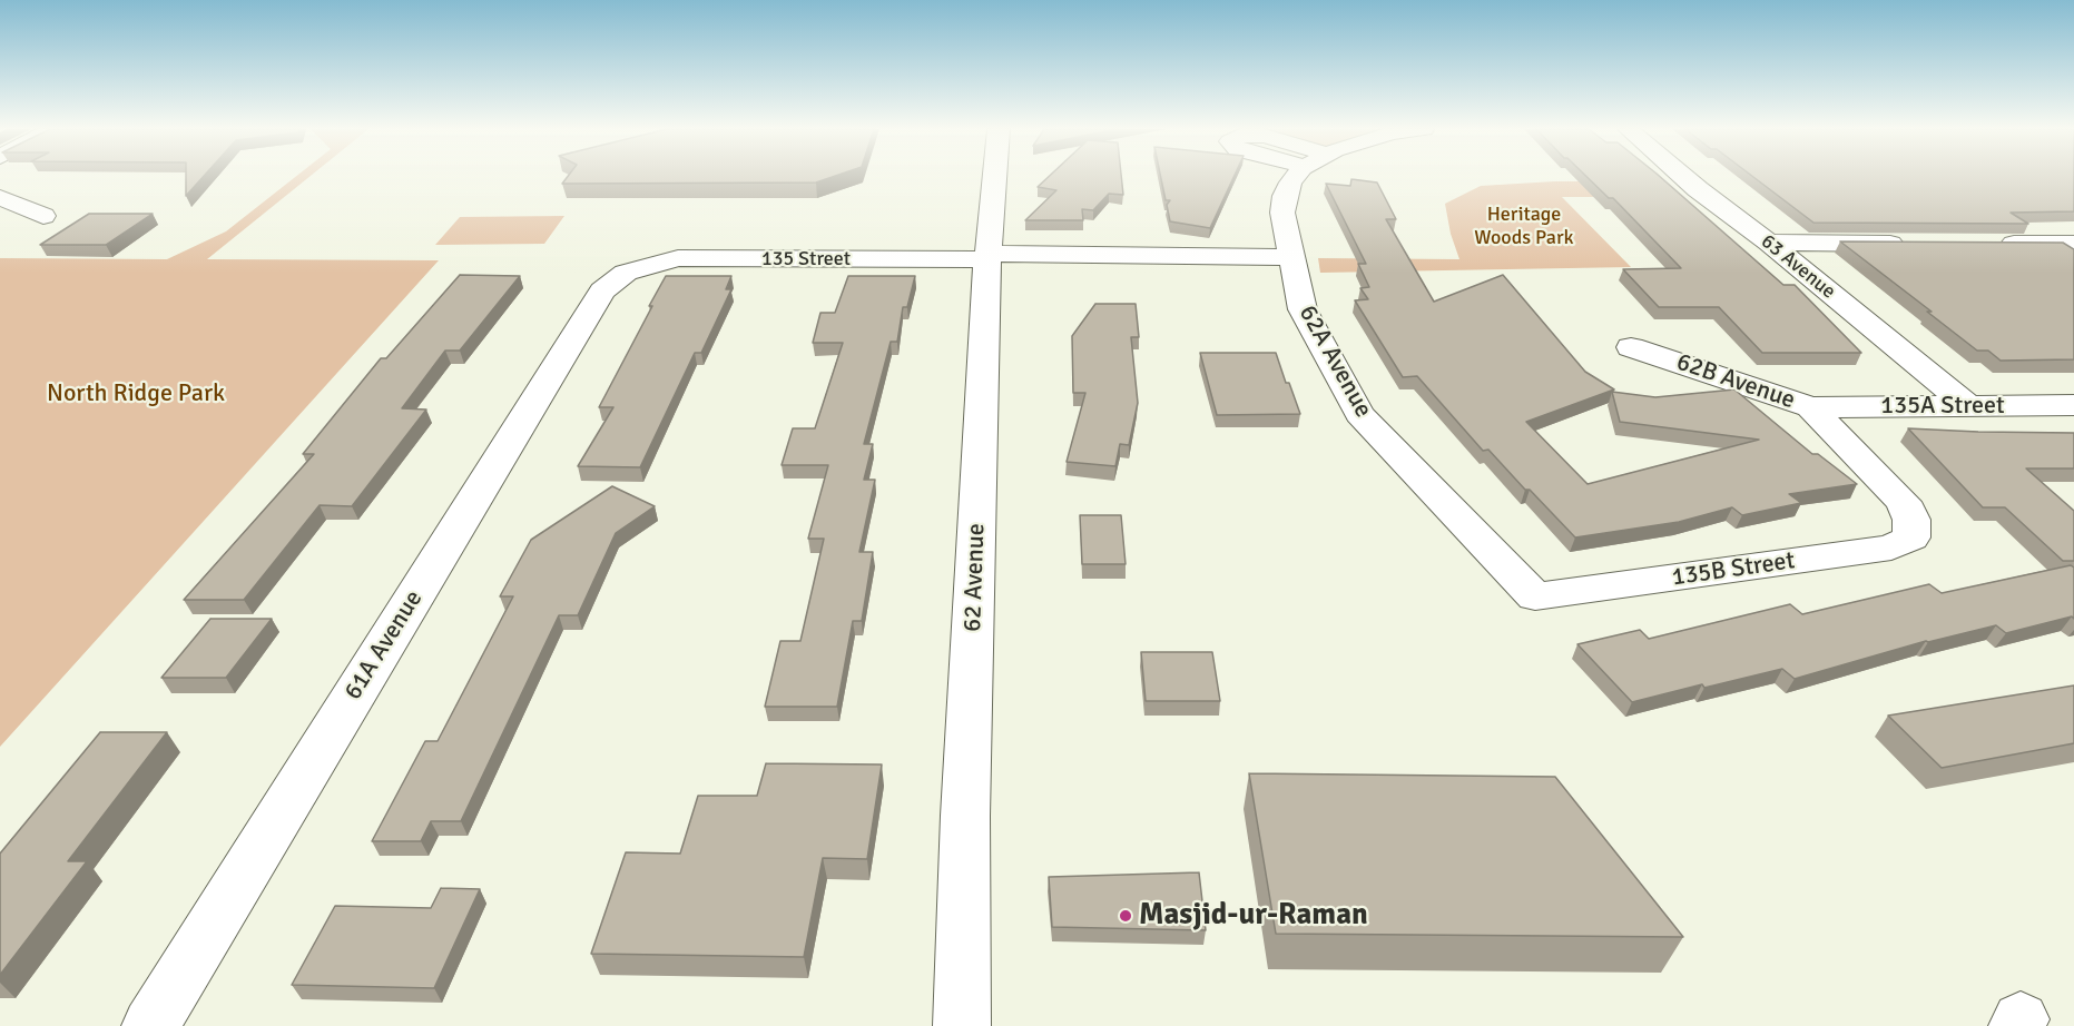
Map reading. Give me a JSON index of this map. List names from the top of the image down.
{
  "streets": {
    "street": [
      "135 Street",
      "63 Avenue",
      "62A Avenue",
      "62B Avenue",
      "135A Street",
      "135B Street",
      "62 Avenue",
      "61A Avenue"
    ]
  },
  "crossings": [
    ["135 Street", "62A Avenue"],
    ["135 Street", "62 Avenue"],
    ["135 Street", "61A Avenue"],
    ["63 Avenue", "135A Street"],
    ["62A Avenue", "135B Street"],
    ["62B Avenue", "135A Street"],
    ["62B Avenue", "135B Street"]
  ],
  "parks": ["Heritage Woods Park", "North Ridge Park"],
  "places": ["Masjid-ur-Raman"]
}
